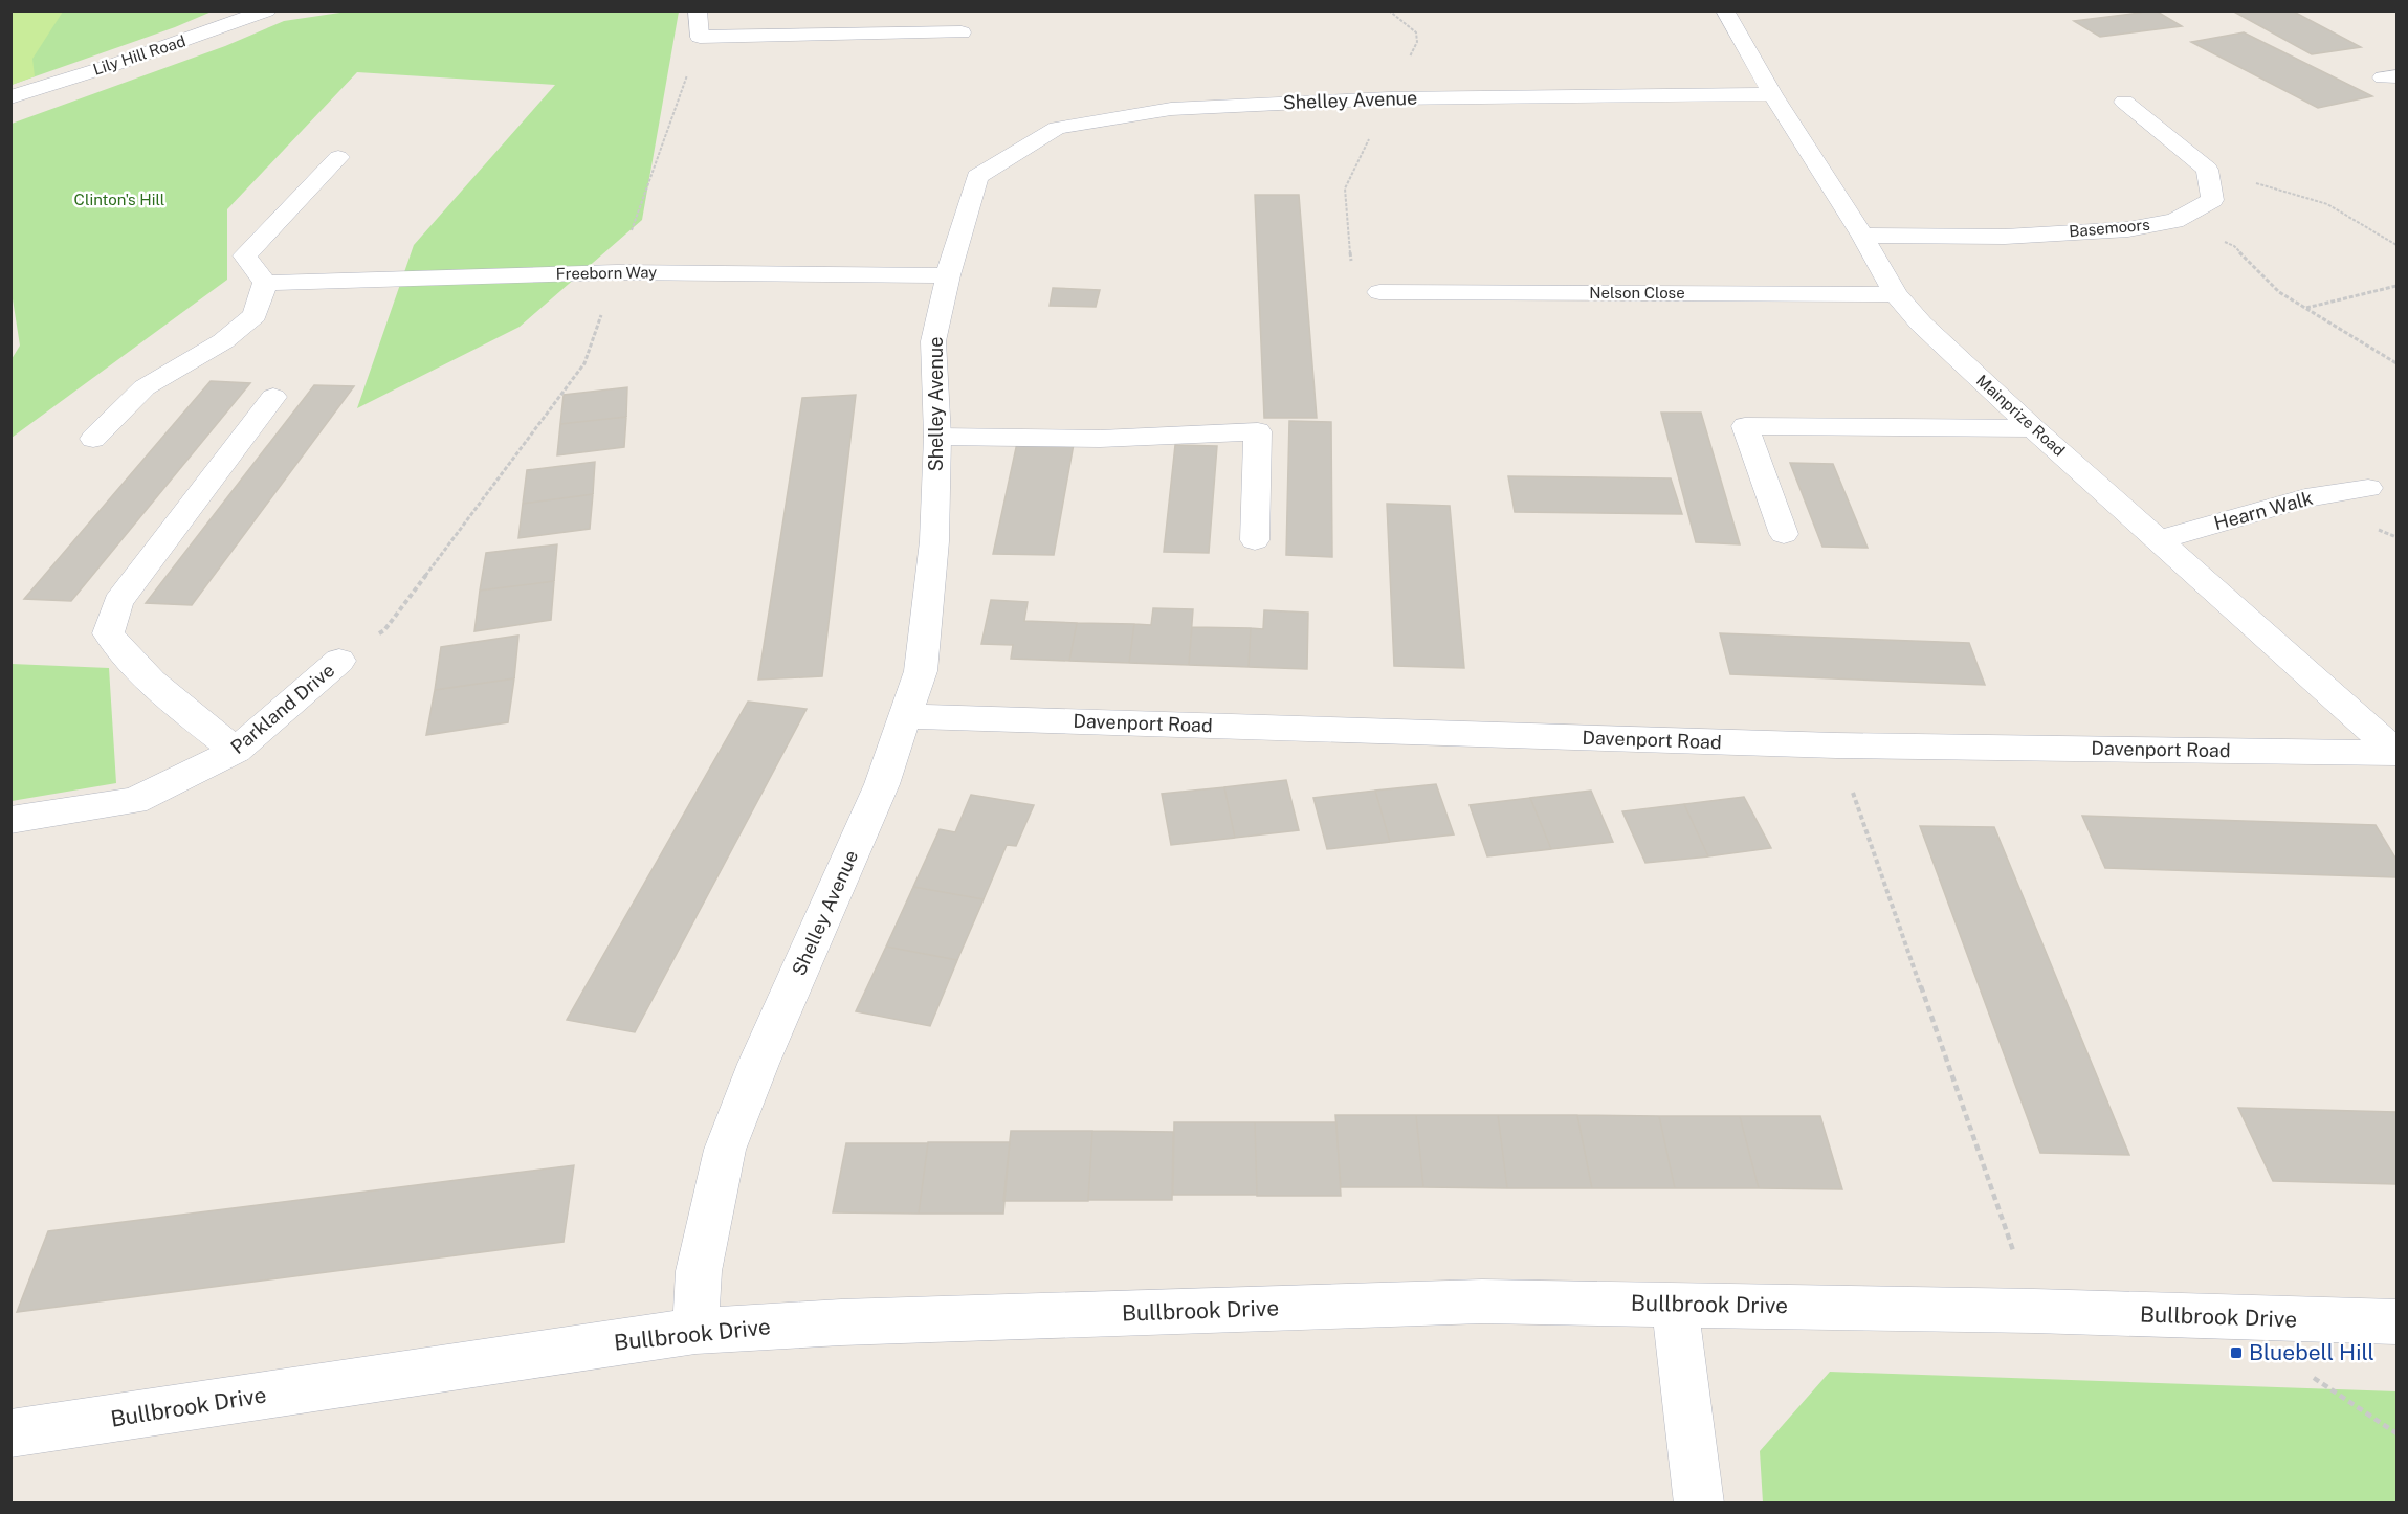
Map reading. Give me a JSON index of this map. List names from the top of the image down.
{
  "streets": {
    "street": [
      "Lily Hill Road",
      "Shelley Avenue",
      "Basemoors",
      "Freeborn Way",
      "Nelson Close",
      "Mainprize Road",
      "Hearn Walk",
      "Parkland Drive",
      "Davenport Road",
      "Bullbrook Drive"
    ]
  },
  "crossings": [
    ["Shelley Avenue", "Freeborn Way"],
    ["Shelley Avenue", "Mainprize Road"],
    ["Shelley Avenue", "Davenport Road"],
    ["Shelley Avenue", "Bullbrook Drive"],
    ["Basemoors", "Mainprize Road"],
    ["Nelson Close", "Mainprize Road"],
    ["Mainprize Road", "Hearn Walk"],
    ["Mainprize Road", "Davenport Road"]
  ],
  "parks": ["Clinton's Hill"],
  "places": {
    "transit": ["Bluebell Hill"]
  }
}
